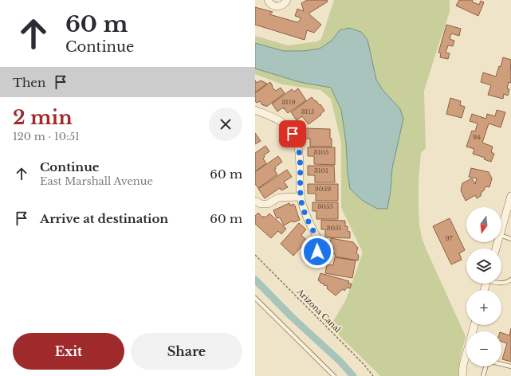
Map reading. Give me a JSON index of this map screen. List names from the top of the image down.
{
  "streets": {
    "path": ["Arizona Canal"]
  },
  "house_numbers": [
    "3119",
    "3115",
    "94",
    "3105",
    "3101",
    "3059",
    "3055",
    "3051",
    "97"
  ],
  "north": "bottom",
  "page": {
    "turn": ["60 m", "Continue"],
    "then": "Then",
    "heading": ["2 min", "120 m · 10:51"],
    "list": [
      {
        "name": "Continue",
        "note": "East Marshall Avenue",
        "value": "60 m"
      },
      {
        "name": "Arrive at destination",
        "value": "60 m"
      }
    ],
    "map_buttons": ["+", "−"],
    "buttons": ["Exit", "Share"]
  }
}
